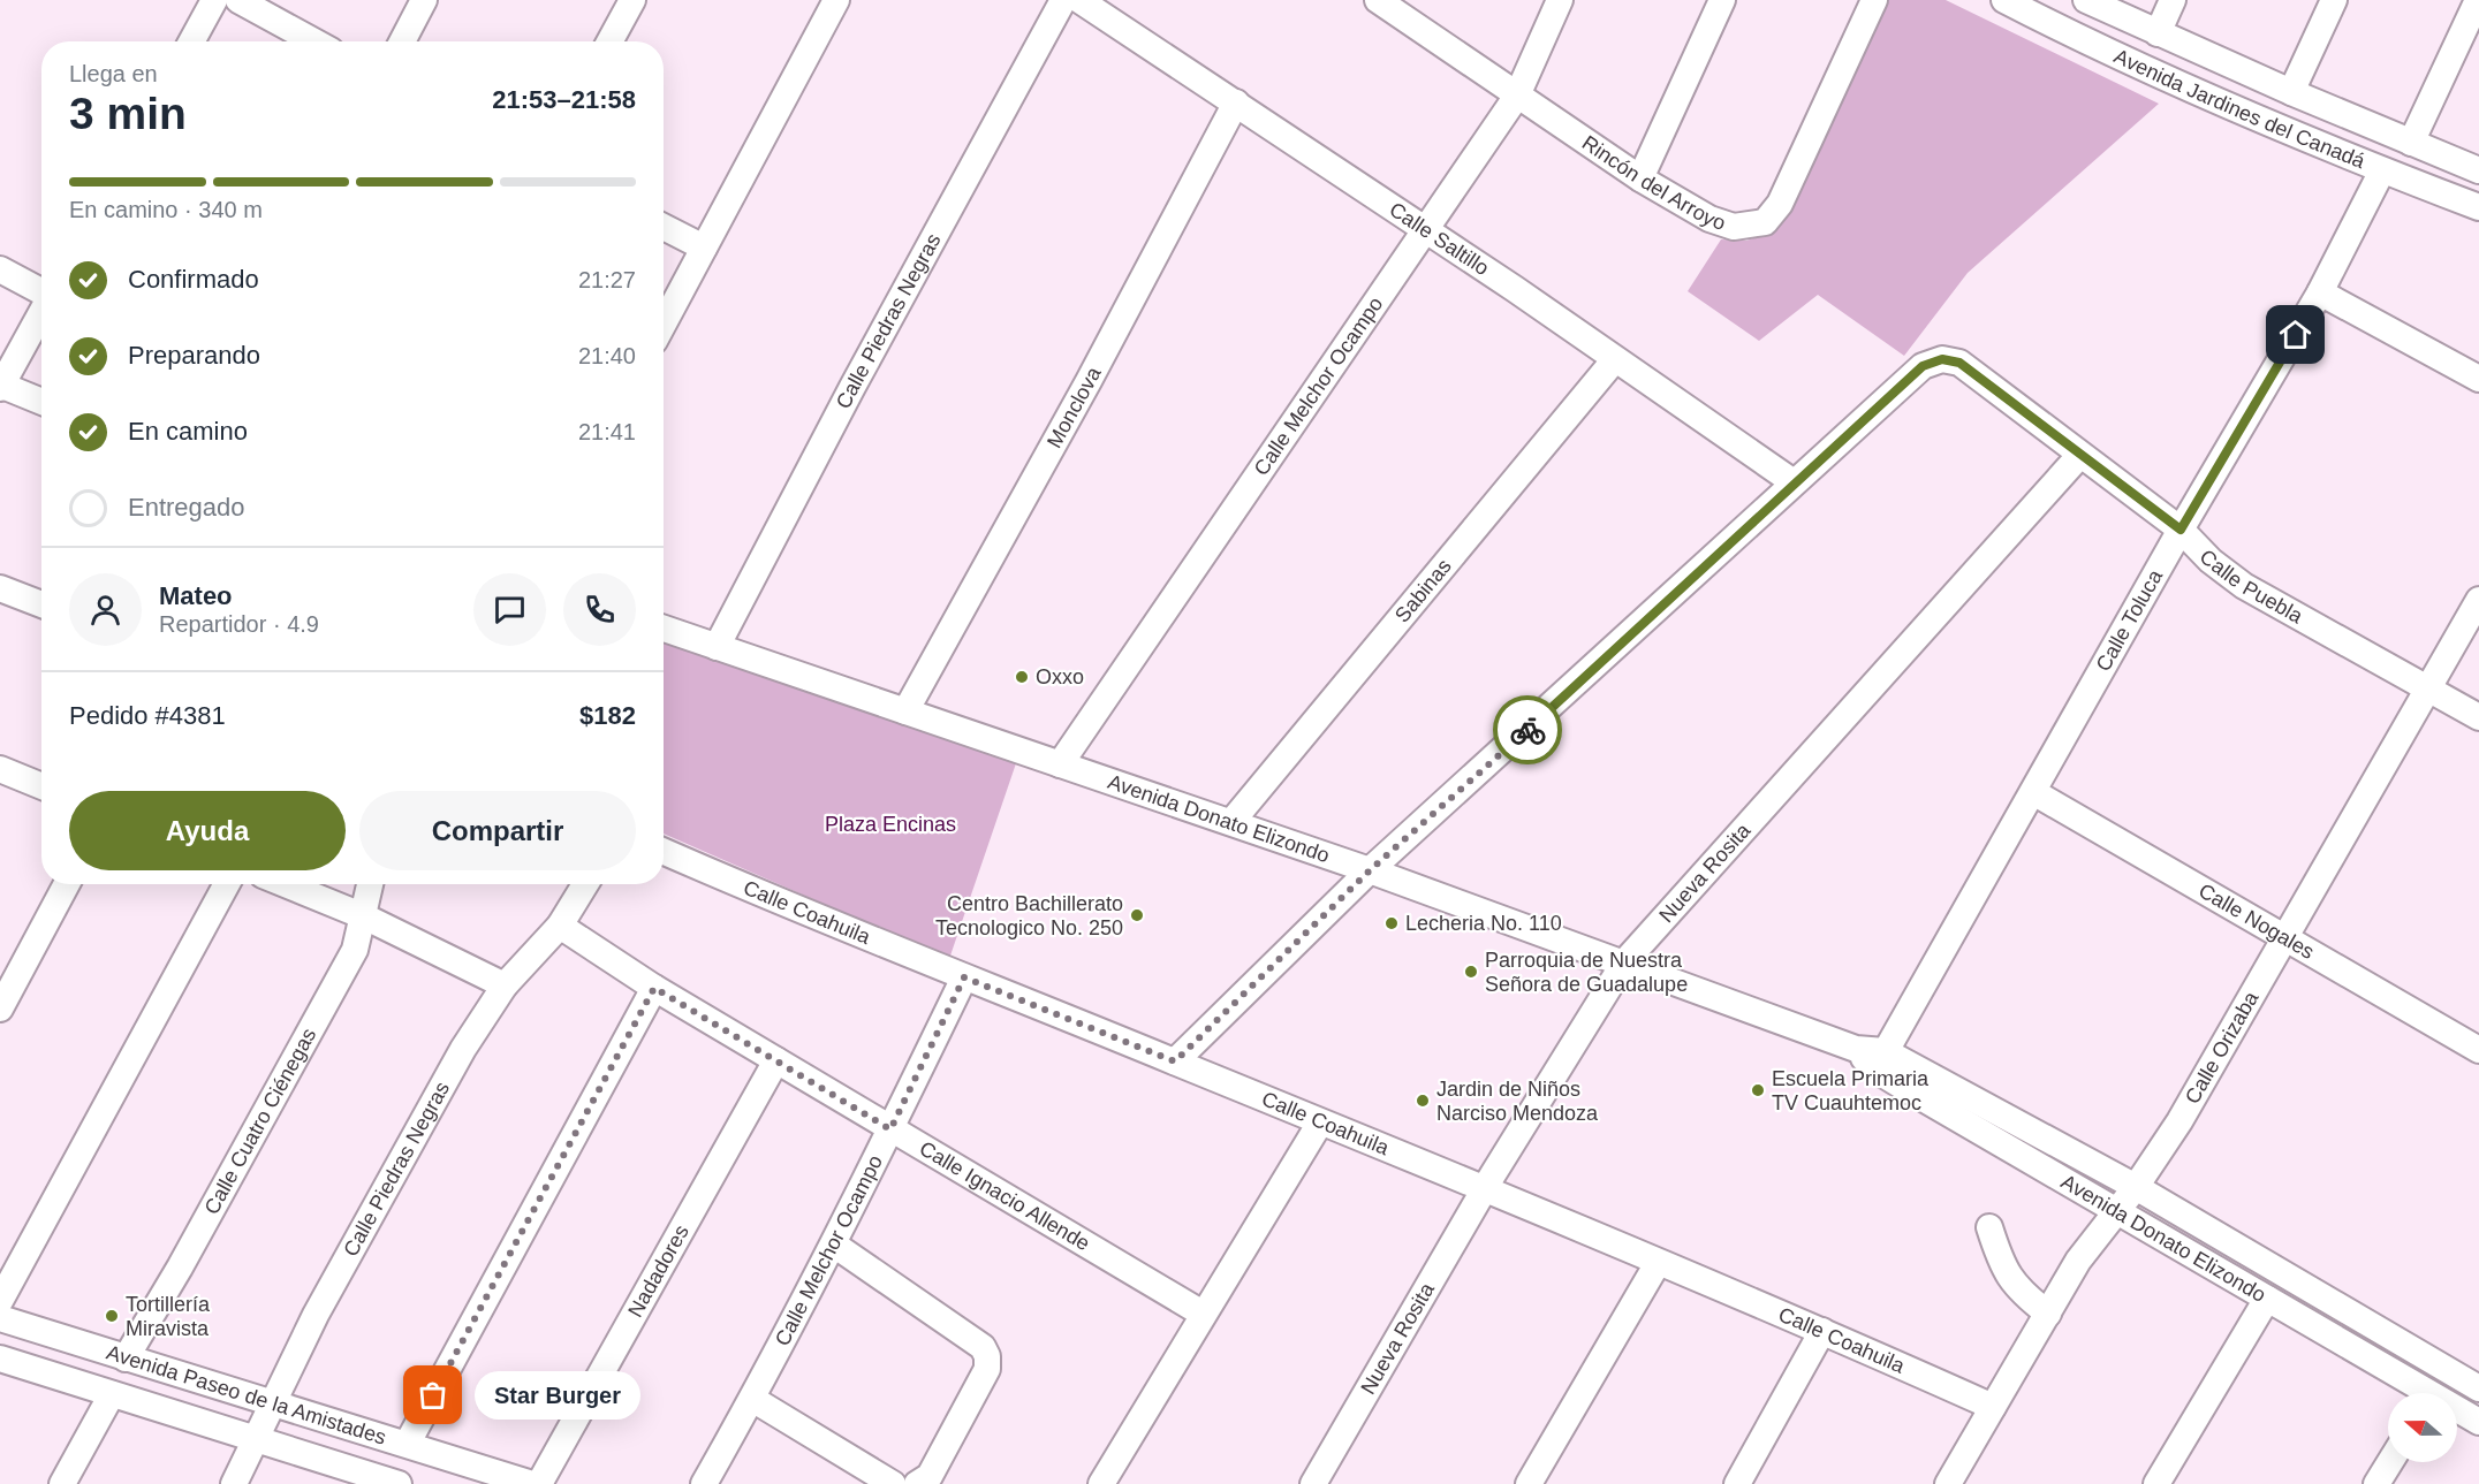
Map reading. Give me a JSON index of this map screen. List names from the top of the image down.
{
  "streets": {
    "street": [
      "Avenida Jardines del Canadá",
      "Rincón del Arroyo",
      "Calle Saltillo",
      "Calle Piedras Negras",
      "Calle Melchor Ocampo",
      "Monclova",
      "Calle Puebla",
      "Sabinas",
      "Calle Toluca",
      "Avenida Donato Elizondo",
      "Nueva Rosita",
      "Calle Coahuila",
      "Calle Nogales",
      "Calle Orizaba",
      "Calle Cuatro Ciénegas",
      "Calle Ignacio Allende",
      "Nadadores",
      "Avenida Paseo de la Amistades"
    ]
  },
  "crossings": [
    ["Avenida Jardines del Canadá", "Calle Toluca"],
    ["Rincón del Arroyo", "Calle Melchor Ocampo"],
    ["Calle Saltillo", "Calle Melchor Ocampo"],
    ["Calle Saltillo", "Monclova"],
    ["Calle Saltillo", "Calle Puebla"],
    ["Calle Saltillo", "Sabinas"],
    ["Calle Piedras Negras", "Avenida Donato Elizondo"],
    ["Calle Piedras Negras", "Calle Ignacio Allende"],
    ["Calle Piedras Negras", "Avenida Paseo de la Amistades"],
    ["Calle Melchor Ocampo", "Avenida Donato Elizondo"],
    ["Calle Melchor Ocampo", "Calle Coahuila"],
    ["Calle Melchor Ocampo", "Calle Ignacio Allende"],
    ["Monclova", "Avenida Donato Elizondo"],
    ["Calle Puebla", "Calle Toluca"],
    ["Calle Puebla", "Nueva Rosita"],
    ["Calle Puebla", "Calle Orizaba"],
    ["Sabinas", "Avenida Donato Elizondo"],
    ["Calle Toluca", "Avenida Donato Elizondo"],
    ["Calle Toluca", "Calle Nogales"],
    ["Avenida Donato Elizondo", "Nueva Rosita"],
    ["Avenida Donato Elizondo", "Calle Orizaba"],
    ["Nueva Rosita", "Calle Coahuila"],
    ["Calle Coahuila", "Calle Orizaba"],
    ["Calle Nogales", "Calle Orizaba"],
    ["Calle Cuatro Ciénegas", "Avenida Paseo de la Amistades"],
    ["Calle Ignacio Allende", "Nadadores"]
  ],
  "parks": ["Plaza Encinas"],
  "places": [
    "Oxxo",
    "Centro Bachillerato Tecnologico No. 250",
    "Lecheria No. 110",
    "Parroquia de Nuestra Señora de Guadalupe",
    "Escuela Primaria TV Cuauhtemoc",
    "Jardin de Niños Narciso Mendoza",
    "Tortillería Miravista",
    "Star Burger"
  ],
  "north": "left",
  "page": {
    "heading": ["3 min", "Llega en", "21:53–21:58"],
    "panel": [
      "Mateo",
      "Repartidor · 4.9",
      "Pedido #4381",
      "$182"
    ],
    "bar": "En camino · 340 m",
    "list": [
      ["Confirmado", "21:27"],
      ["Preparando", "21:40"],
      ["En camino", "21:41"],
      "Entregado"
    ],
    "buttons": ["Ayuda", "Compartir"],
    "bubble": "Star Burger"
  }
}
